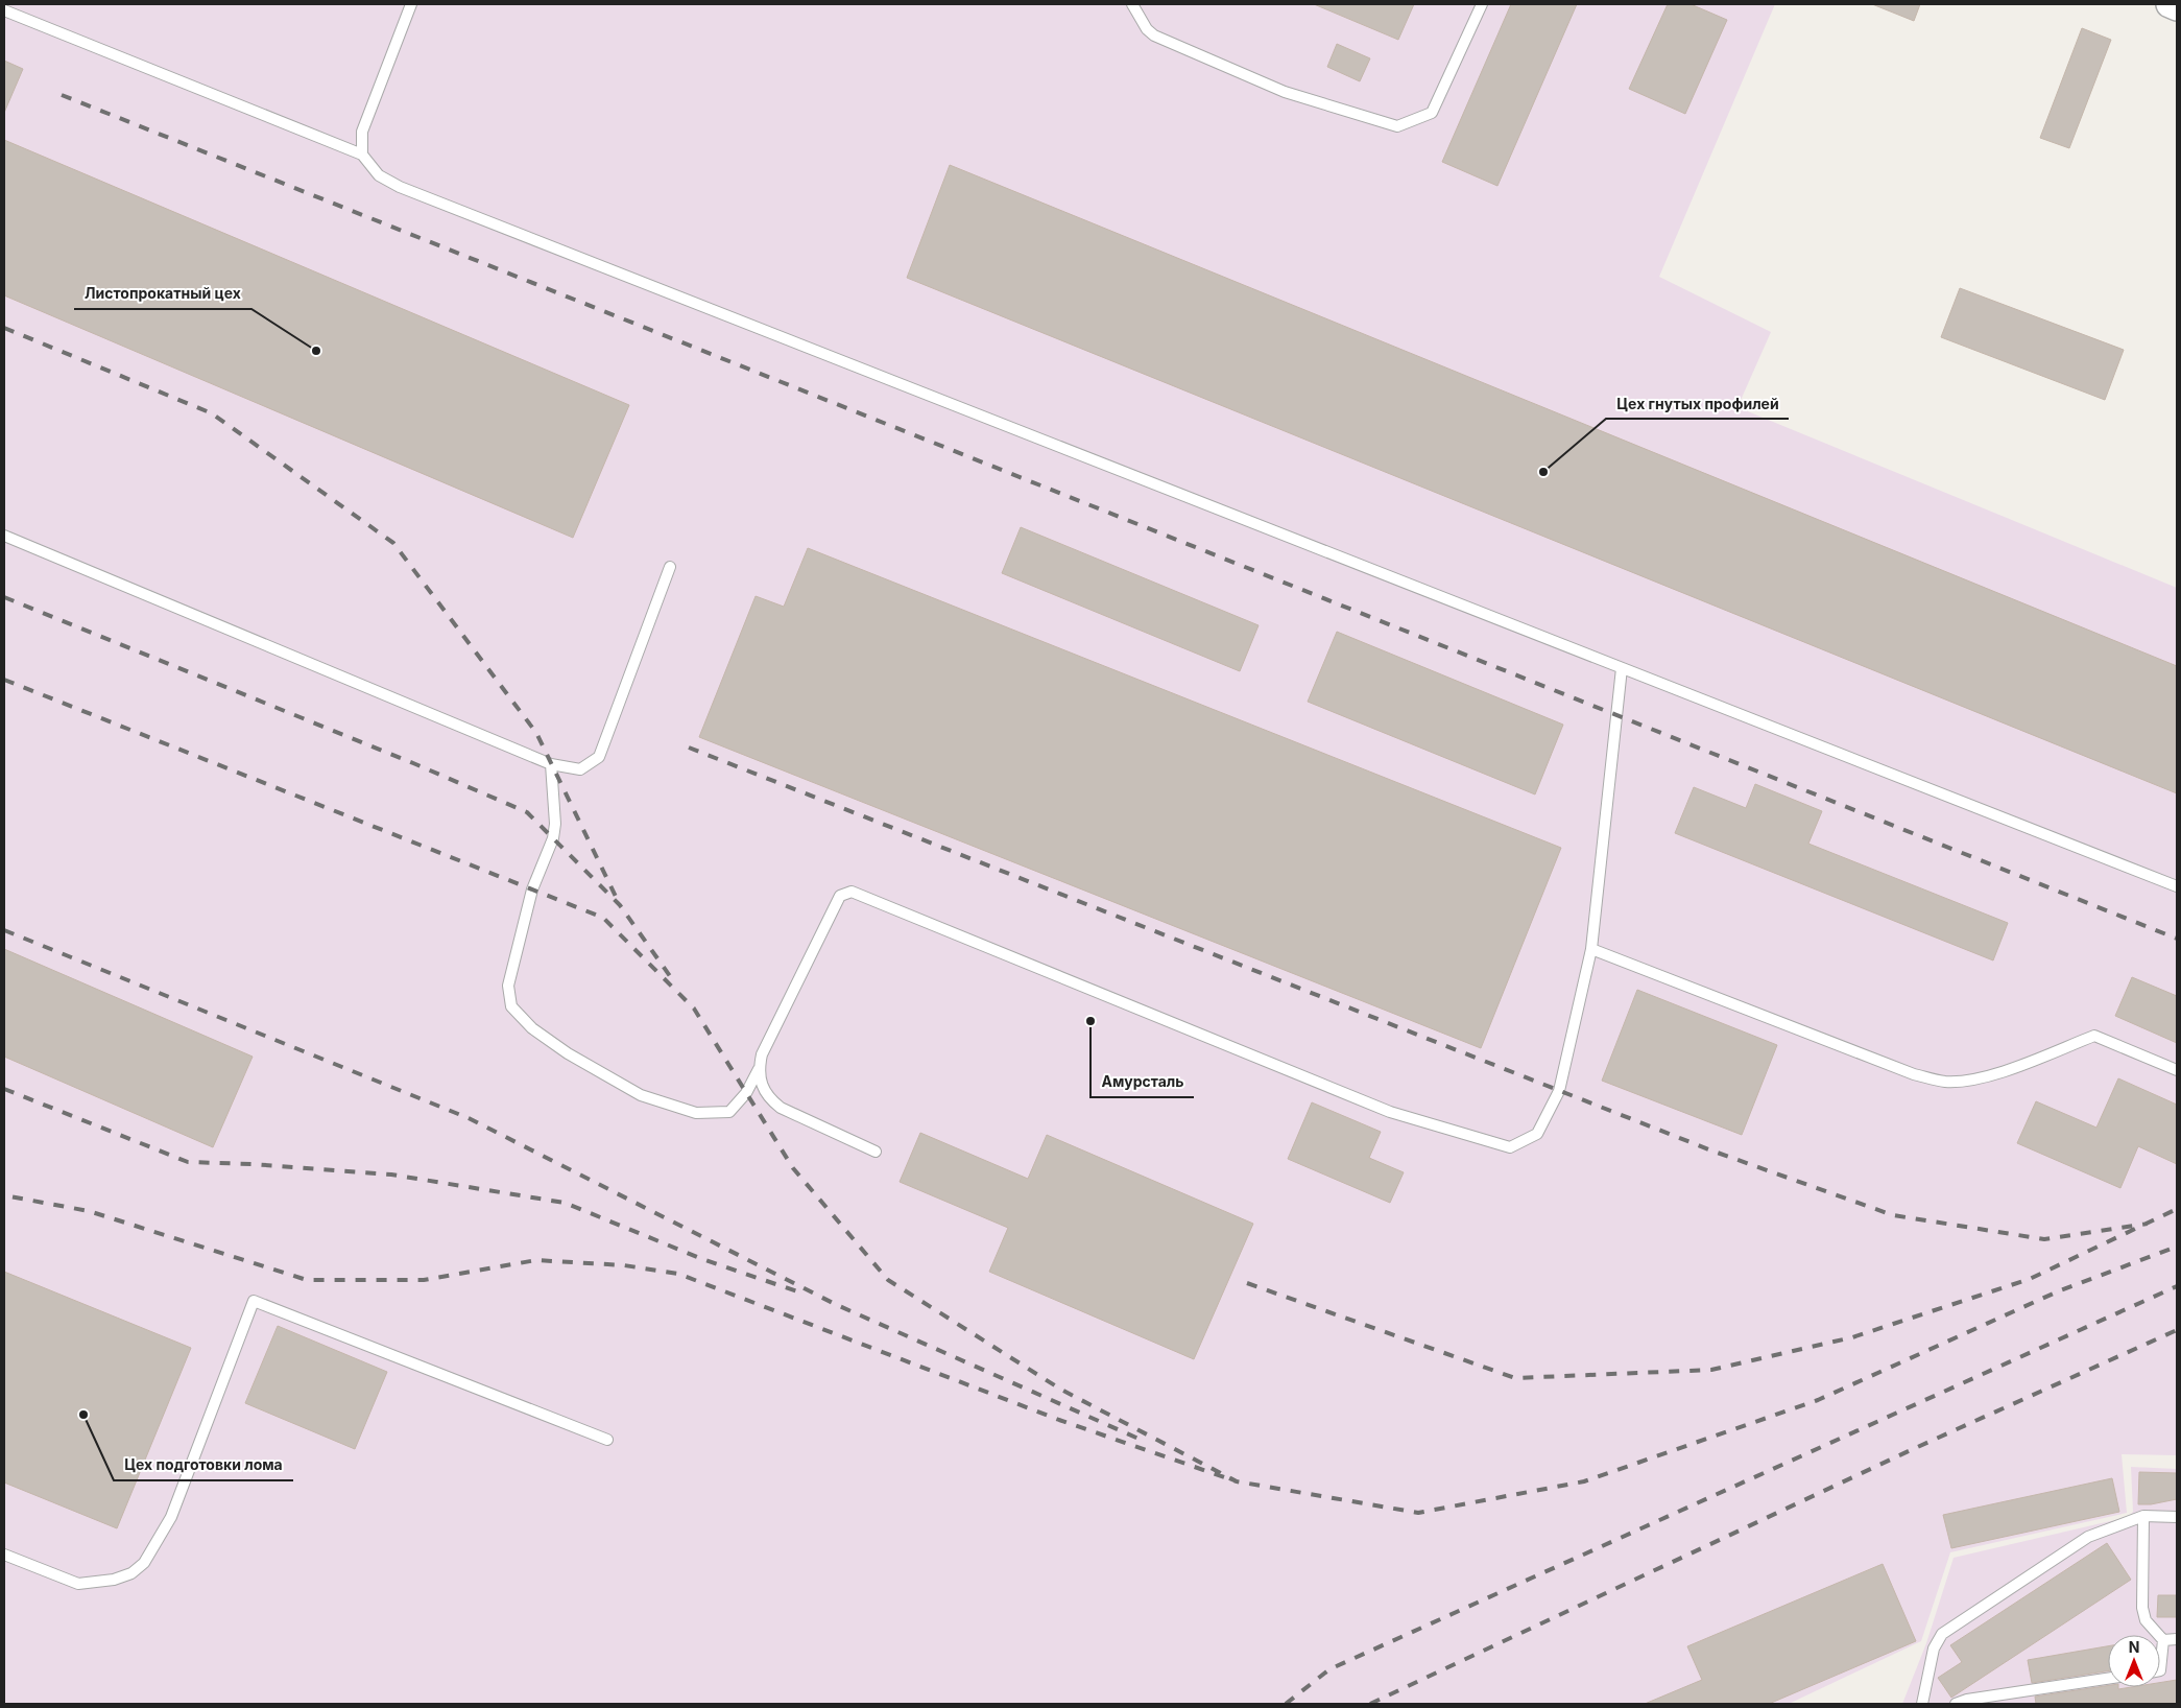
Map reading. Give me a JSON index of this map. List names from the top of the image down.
{
  "places": [
    "Листопрокатный цех",
    "Цех гнутых профилей",
    "Амурсталь",
    "Цех подготовки лома"
  ],
  "north": "top"
}
